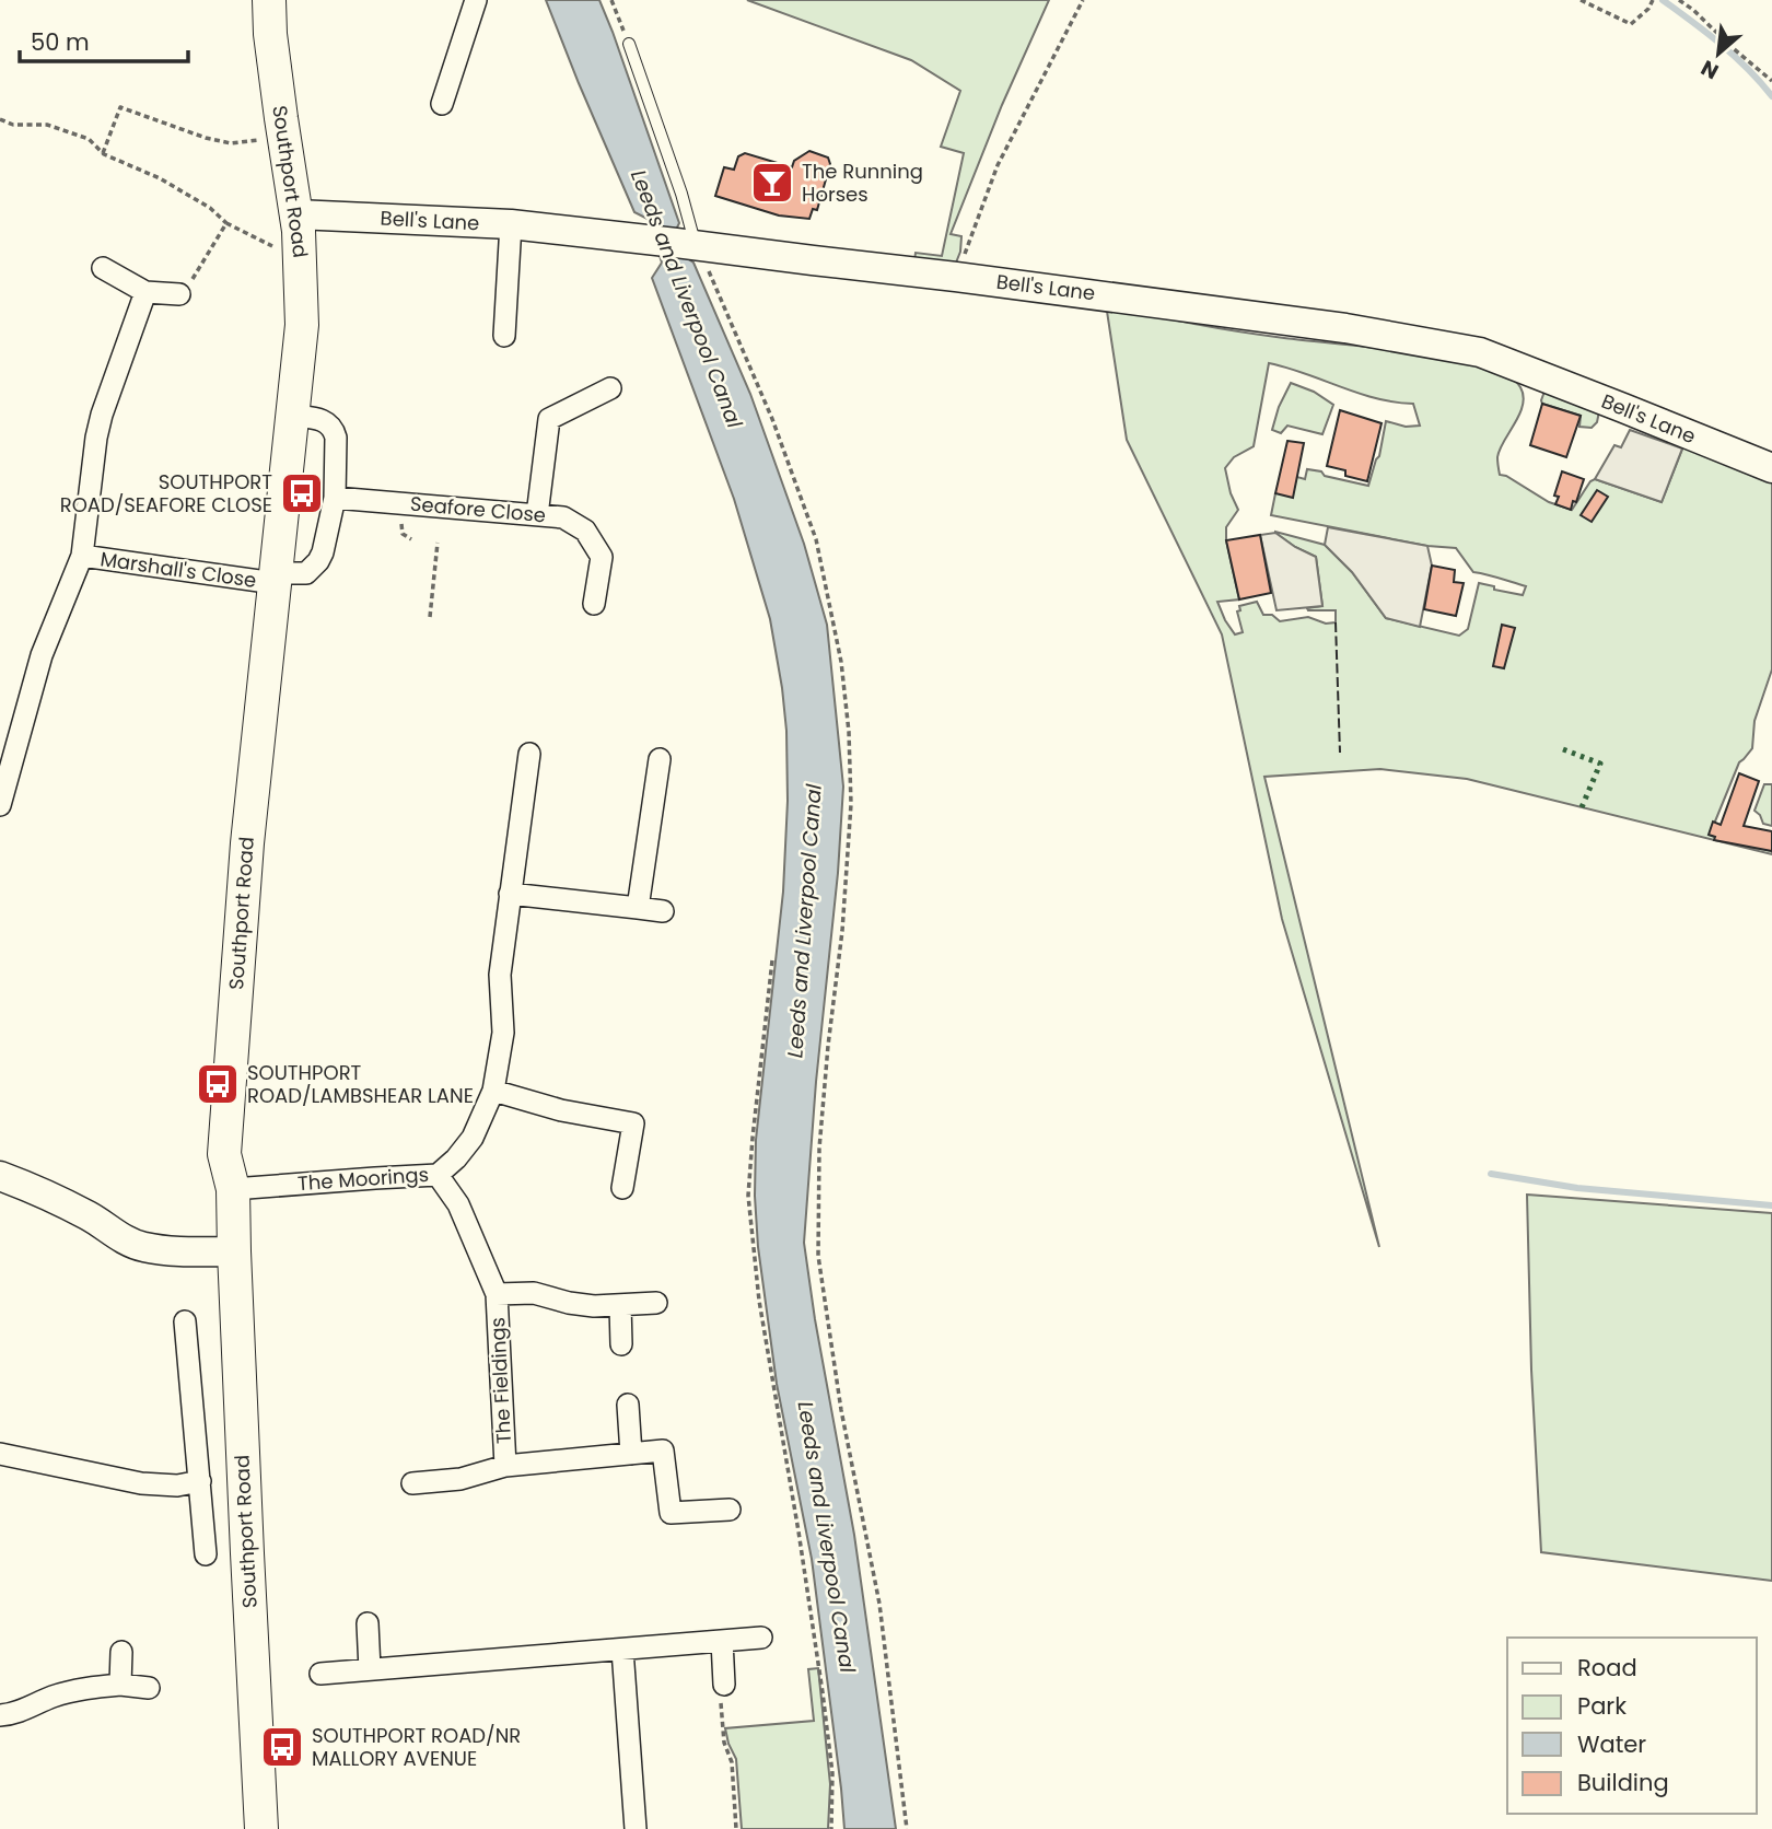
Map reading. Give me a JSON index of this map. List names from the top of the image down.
{
  "streets": {
    "main road": ["Southport Road"],
    "street": [
      "Bell's Lane",
      "Seafore Close",
      "Marshall's Close",
      "The Moorings",
      "The Fieldings"
    ]
  },
  "crossings": [
    ["Southport Road", "Bell's Lane"],
    ["Southport Road", "Marshall's Close"],
    ["Southport Road", "The Moorings"],
    ["The Moorings", "The Fieldings"]
  ],
  "water": ["Leeds and Liverpool Canal"],
  "places": {
    "bar": ["The Running Horses"],
    "bus stop": ["SOUTHPORT ROAD/SEAFORE CLOSE", "SOUTHPORT ROAD/LAMBSHEAR LANE", "SOUTHPORT ROAD/NR MALLORY AVENUE"]
  },
  "legend": [
    "Road",
    "Park",
    "Water",
    "Building"
  ],
  "scale_bar": "50 m",
  "north": "bottom left"
}
